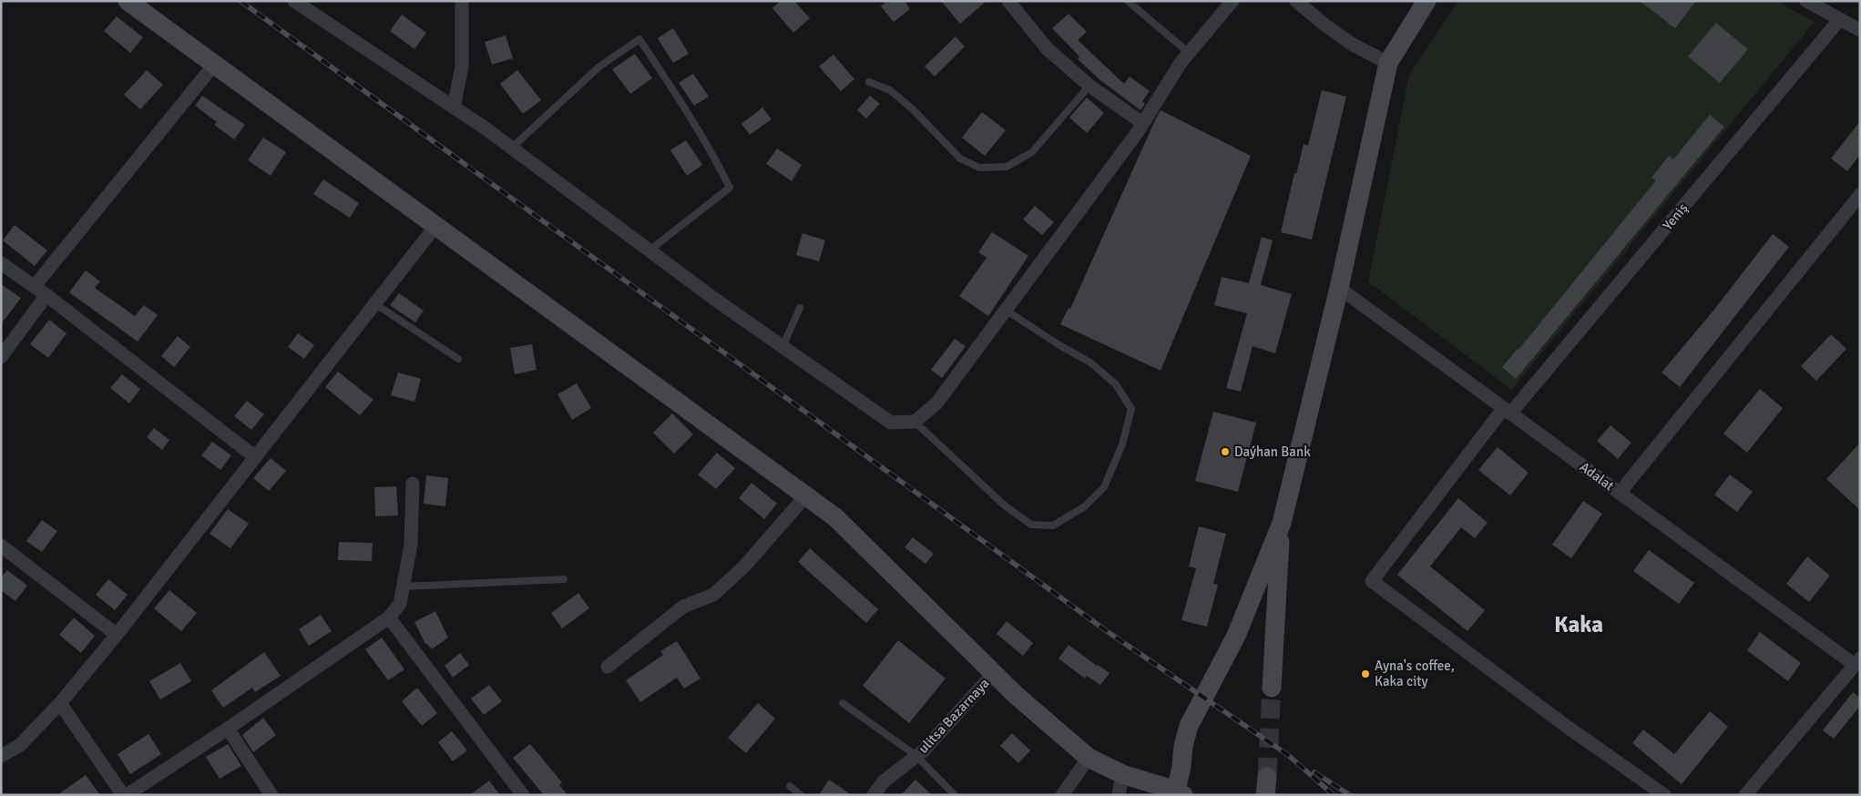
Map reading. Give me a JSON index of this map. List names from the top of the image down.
{
  "streets": {
    "street": ["Yeniş", "Adalat", "ulitsa Bazarnaya"]
  },
  "crossings": [
    ["Yeniş", "Adalat"]
  ],
  "districts": ["Kaka"],
  "places": ["Daýhan Bank", "Ayna's coffee, Kaka city"]
}
